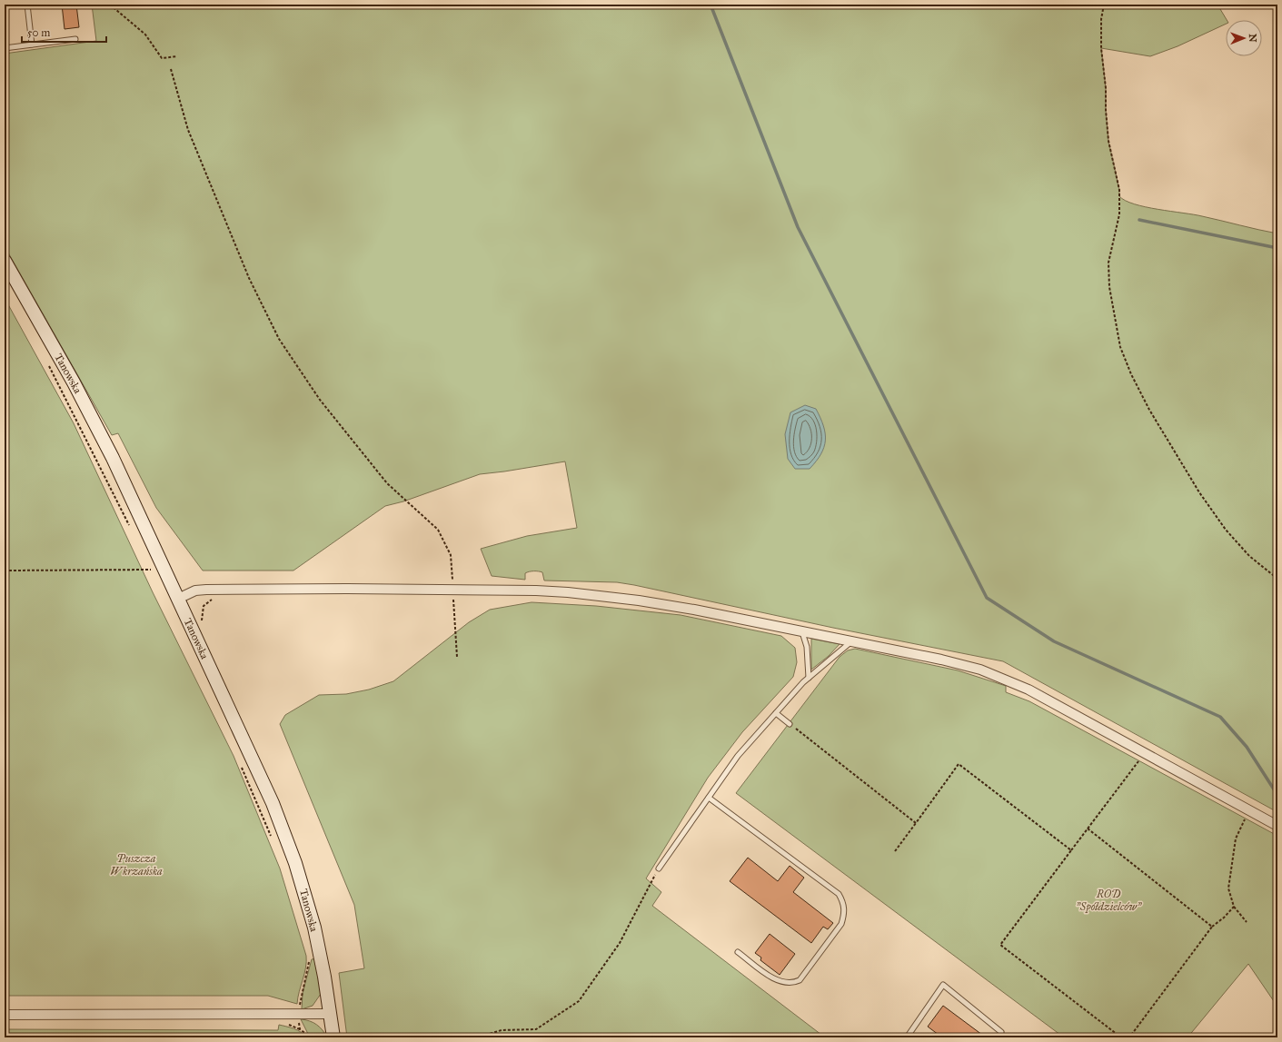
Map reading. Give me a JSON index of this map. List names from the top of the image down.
{
  "streets": {
    "main road": ["Tanowska"]
  },
  "parks": ["Puszcza Wkrzańska", "ROD \"Spółdzielców\""],
  "scale_bar": "50 m",
  "north": "right"
}
